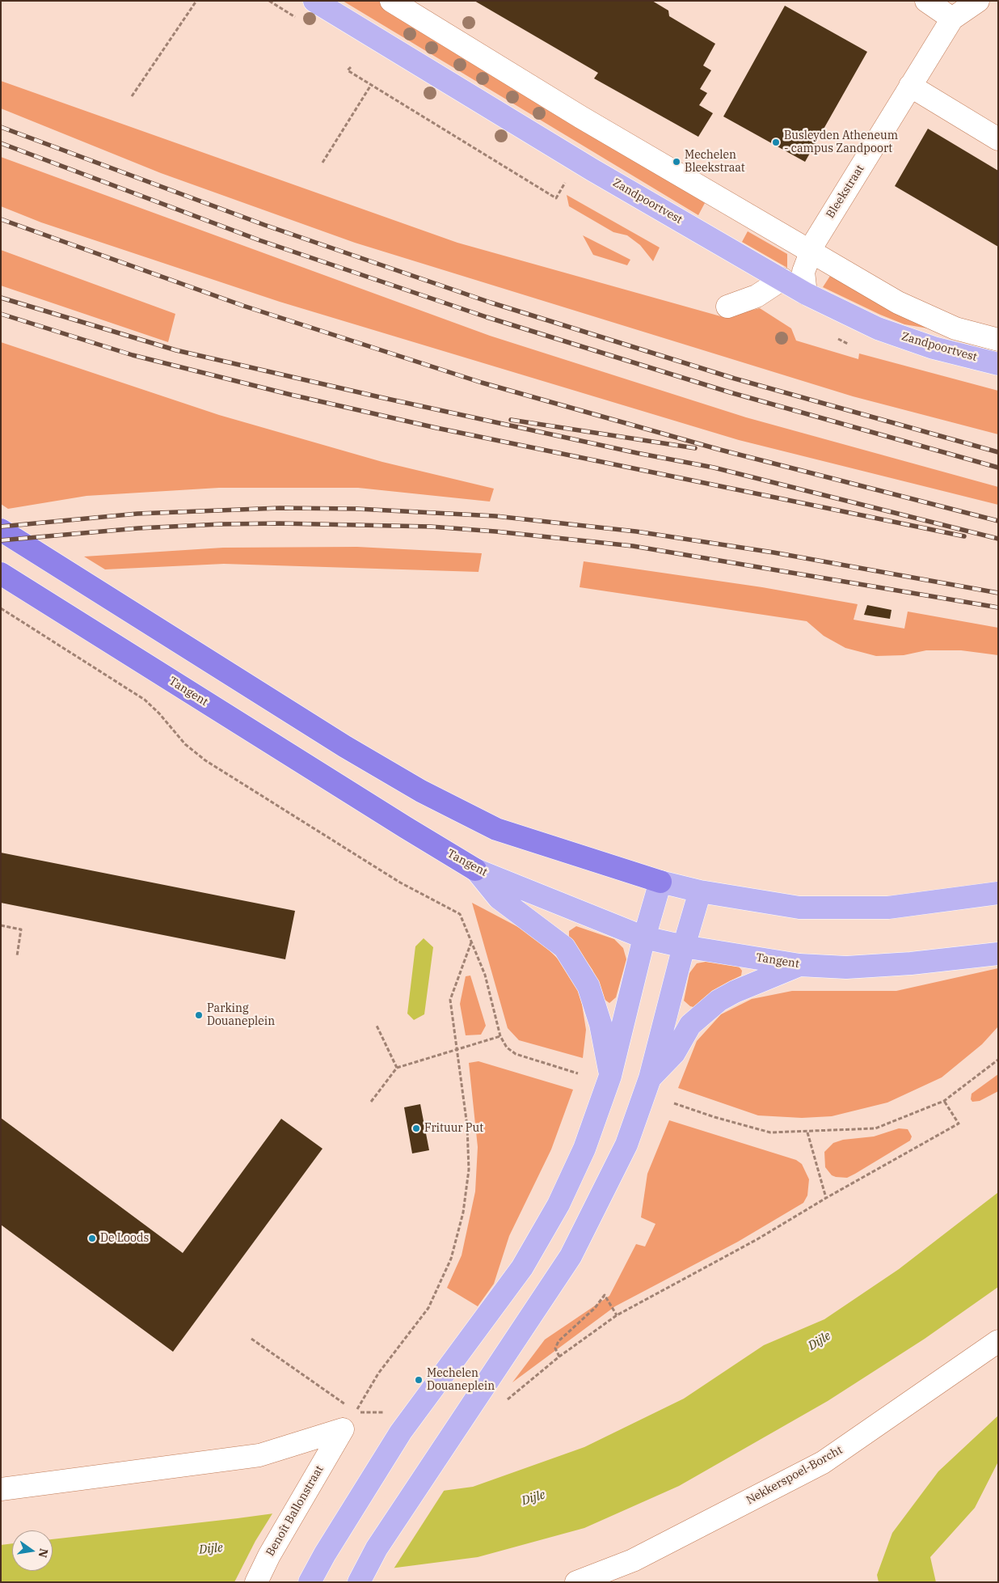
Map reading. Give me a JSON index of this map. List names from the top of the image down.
{
  "streets": {
    "highway": ["Tangent"],
    "main road": ["Zandpoortvest"],
    "street": ["Bleekstraat", "Nekkerspoel-Borcht", "Benoît Ballonstraat"]
  },
  "crossings": [
    ["Bleekstraat", "Zandpoortvest"]
  ],
  "water": ["Dijle"],
  "places": [
    "Busleyden Atheneum - campus Zandpoort",
    "Mechelen Bleekstraat",
    "Parking Douaneplein",
    "Frituur Put",
    "De Loods",
    "Mechelen Douaneplein"
  ],
  "north": "right"
}
